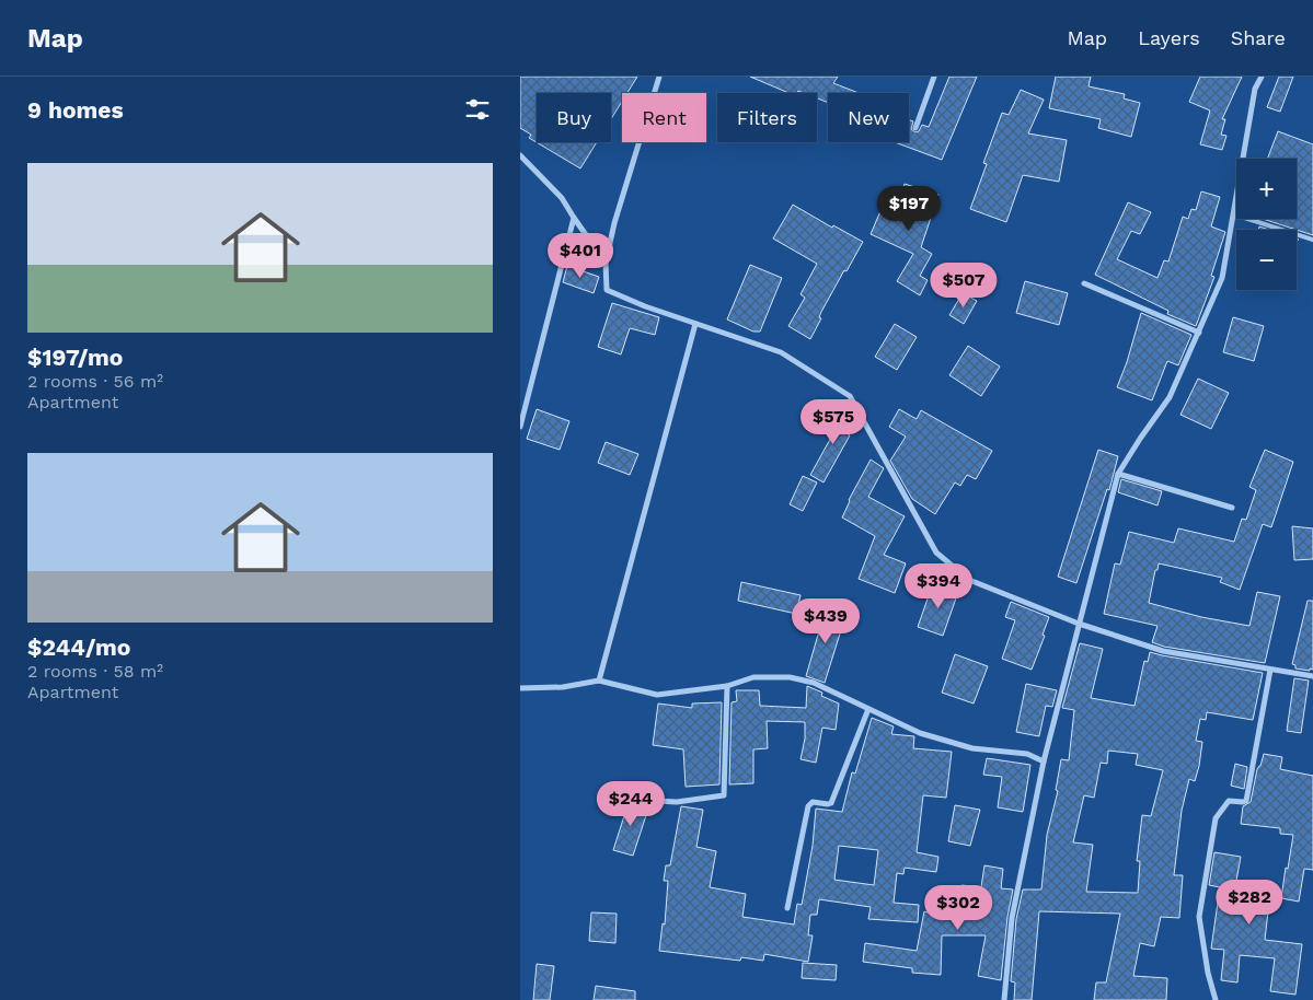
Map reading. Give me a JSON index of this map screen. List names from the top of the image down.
{
  "page": {
    "header": "Map",
    "nav": ["Map", "Layers", "Share"],
    "heading": "9 homes",
    "chip": [
      "Buy",
      "Rent",
      "Filters",
      "New"
    ],
    "list": [
      {
        "name": "$197/mo",
        "note": "2 rooms · 56 m² · Apartment"
      },
      {
        "name": "$244/mo",
        "note": "2 rooms · 58 m² · Apartment"
      }
    ],
    "map_buttons": ["+", "−"],
    "price": [
      "$197",
      "$401",
      "$507",
      "$575",
      "$394",
      "$439",
      "$244",
      "$282",
      "$302"
    ]
  }
}
